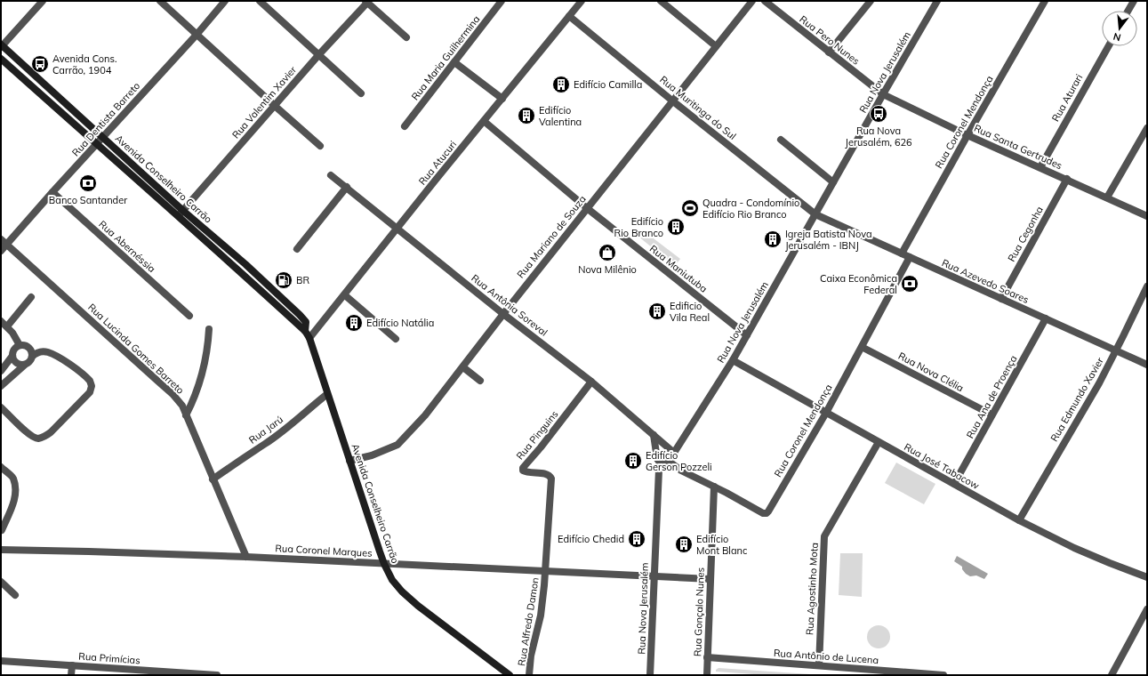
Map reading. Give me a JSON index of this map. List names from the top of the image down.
{
  "streets": {
    "main road": ["Avenida Conselheiro Carrão"],
    "street": [
      "Rua Pero Nunes",
      "Rua Maria Guilhermina",
      "Rua Nova Jerusalém",
      "Rua Aturari",
      "Rua Valentim Xavier",
      "Rua Muritinga do Sul",
      "Rua Dentista Barreto",
      "Rua Coronel Mendonça",
      "Rua Santa Gertrudes",
      "Rua Atucuri",
      "Rua Cegonha",
      "Rua Mariano de Souza",
      "Rua Abernéssia",
      "Rua Maniutuba",
      "Rua Azevedo Soares",
      "Rua Antônia Soreval",
      "Rua Lucinda Gomes Barreto",
      "Rua Nova Clélia",
      "Rua Ana de Proença",
      "Rua Edmundo Xavier",
      "Rua Jarú",
      "Rua Pinguins",
      "Rua José Tabacow",
      "Rua Coronel Marques",
      "Rua Agostinho Mota",
      "Rua Gonçalo Nunes",
      "Rua Alfredo Damon",
      "Rua Antônio de Lucena",
      "Rua Primícias"
    ]
  },
  "crossings": [
    ["Rua Pero Nunes", "Rua Nova Jerusalém"],
    ["Rua Pero Nunes", "Rua Santa Gertrudes"],
    ["Rua Nova Jerusalém", "Rua Muritinga do Sul"],
    ["Rua Nova Jerusalém", "Rua Coronel Mendonça"],
    ["Rua Nova Jerusalém", "Rua Santa Gertrudes"],
    ["Rua Nova Jerusalém", "Rua Maniutuba"],
    ["Rua Nova Jerusalém", "Rua Azevedo Soares"],
    ["Rua Nova Jerusalém", "Rua Antônia Soreval"],
    ["Rua Nova Jerusalém", "Rua José Tabacow"],
    ["Rua Nova Jerusalém", "Rua Coronel Marques"],
    ["Rua Aturari", "Rua Santa Gertrudes"],
    ["Rua Valentim Xavier", "Avenida Conselheiro Carrão"],
    ["Rua Muritinga do Sul", "Rua Atucuri"],
    ["Rua Muritinga do Sul", "Rua Mariano de Souza"],
    ["Rua Muritinga do Sul", "Rua Azevedo Soares"],
    ["Rua Dentista Barreto", "Avenida Conselheiro Carrão"],
    ["Rua Dentista Barreto", "Rua Abernéssia"],
    ["Rua Dentista Barreto", "Rua Lucinda Gomes Barreto"],
    ["Rua Coronel Mendonça", "Rua Santa Gertrudes"],
    ["Rua Coronel Mendonça", "Rua Azevedo Soares"],
    ["Rua Coronel Mendonça", "Rua Nova Clélia"],
    ["Rua Coronel Mendonça", "Rua José Tabacow"],
    ["Rua Coronel Mendonça", "Rua Gonçalo Nunes"],
    ["Rua Santa Gertrudes", "Rua Cegonha"],
    ["Rua Atucuri", "Avenida Conselheiro Carrão"],
    ["Rua Atucuri", "Rua Maniutuba"],
    ["Rua Atucuri", "Rua Antônia Soreval"],
    ["Avenida Conselheiro Carrão", "Rua Mariano de Souza"],
    ["Avenida Conselheiro Carrão", "Rua Jarú"],
    ["Avenida Conselheiro Carrão", "Rua Coronel Marques"],
    ["Rua Cegonha", "Rua Azevedo Soares"],
    ["Rua Mariano de Souza", "Rua Maniutuba"],
    ["Rua Mariano de Souza", "Rua Antônia Soreval"],
    ["Rua Azevedo Soares", "Rua Ana de Proença"],
    ["Rua Azevedo Soares", "Rua Edmundo Xavier"],
    ["Rua Antônia Soreval", "Rua Pinguins"],
    ["Rua Lucinda Gomes Barreto", "Rua Jarú"],
    ["Rua Lucinda Gomes Barreto", "Rua Coronel Marques"],
    ["Rua Nova Clélia", "Rua Ana de Proença"],
    ["Rua Ana de Proença", "Rua José Tabacow"],
    ["Rua Edmundo Xavier", "Rua José Tabacow"],
    ["Rua Pinguins", "Rua Coronel Marques"],
    ["Rua Pinguins", "Rua Alfredo Damon"],
    ["Rua José Tabacow", "Rua Agostinho Mota"],
    ["Rua Coronel Marques", "Rua Gonçalo Nunes"],
    ["Rua Coronel Marques", "Rua Alfredo Damon"],
    ["Rua Agostinho Mota", "Rua Antônio de Lucena"],
    ["Rua Gonçalo Nunes", "Rua Antônio de Lucena"]
  ],
  "places": {
    "bus stop": ["Avenida Cons. Carrão, 1904", "Rua Nova Jerusalém, 626"],
    "building": [
      "Edifício Camilla",
      "Edifício Valentina",
      "Edifício Rio Branco",
      "Igreja Batista Nova Jerusalém - IBNJ",
      "Edificio Vila Real",
      "Edifício Natália",
      "Edifício Gerson Pozzeli",
      "Edifício Chedid",
      "Edifício Mont Blanc"
    ],
    "bank": ["Banco Santander", "Caixa Econômica Federal"],
    "sports": ["Quadra - Condomínio Edifício Rio Branco"],
    "shop": ["Nova Milênio"],
    "fuel station": ["BR"]
  },
  "north": "bottom"
}
